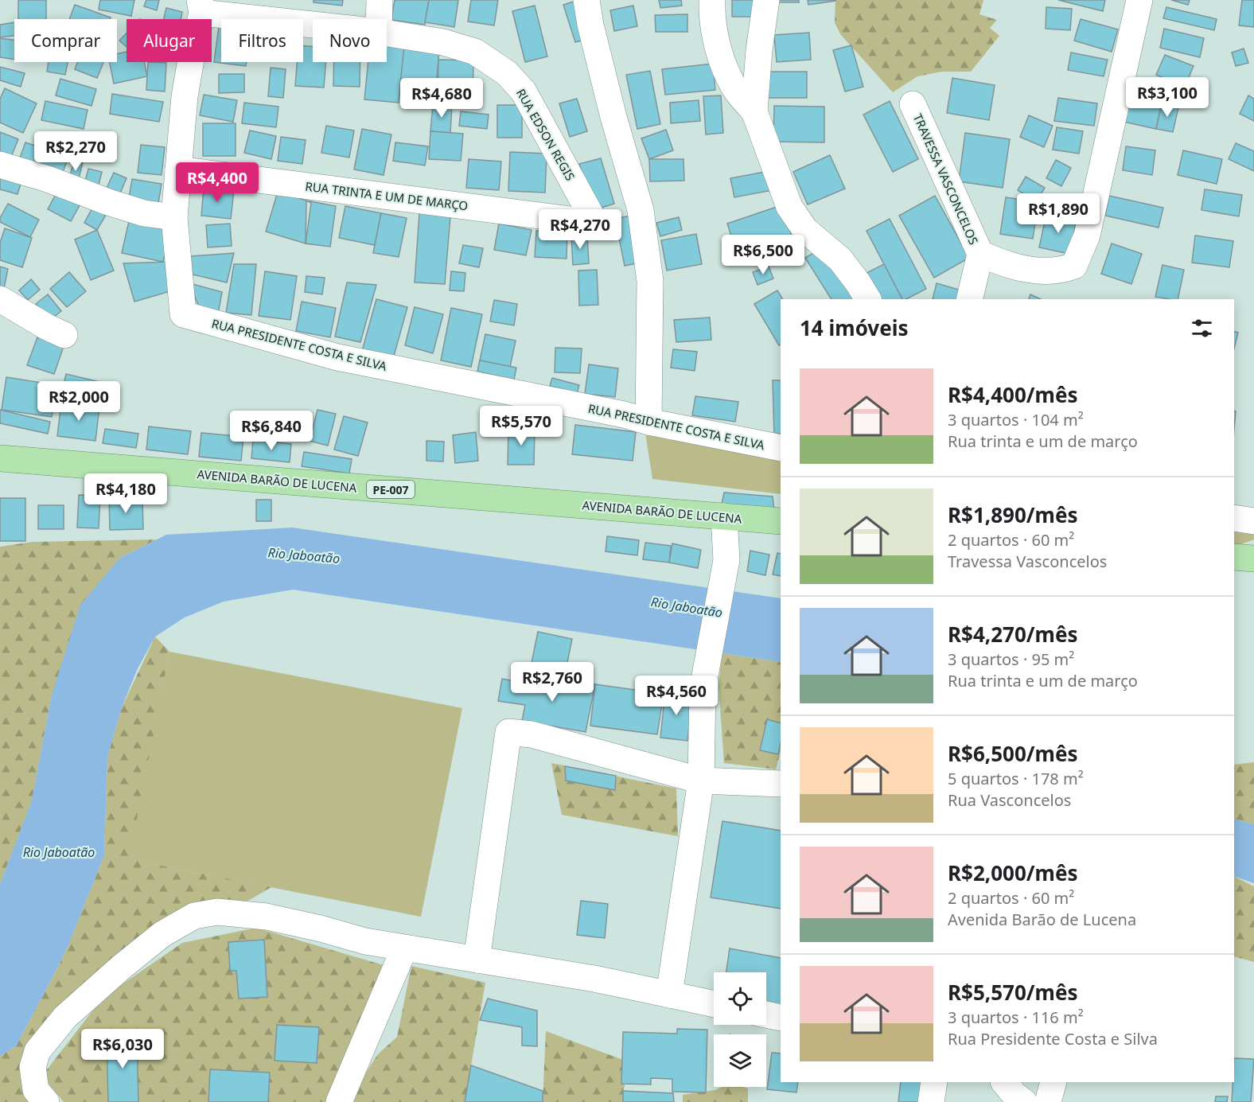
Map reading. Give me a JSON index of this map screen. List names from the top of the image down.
{
  "streets": {
    "main road": ["AVENIDA BARÃO DE LUCENA", "PE-007"],
    "street": [
      "RUA EDSON REGIS",
      "TRAVESSA VASCONCELOS",
      "RUA TRINTA E UM DE MARÇO",
      "RUA PRESIDENTE COSTA E SILVA"
    ]
  },
  "crossings": [
    ["RUA EDSON REGIS", "RUA TRINTA E UM DE MARÇO"],
    ["RUA EDSON REGIS", "RUA PRESIDENTE COSTA E SILVA"],
    ["RUA TRINTA E UM DE MARÇO", "RUA PRESIDENTE COSTA E SILVA"]
  ],
  "water": ["Rio Jaboatão"],
  "page": {
    "chip": [
      "Comprar",
      "Alugar",
      "Filtros",
      "Novo"
    ],
    "price": [
      "R$3,100",
      "R$4,680",
      "R$2,270",
      "R$4,400",
      "R$1,890",
      "R$4,270",
      "R$6,500",
      "R$2,000",
      "R$5,570",
      "R$6,840",
      "R$4,180",
      "R$2,760",
      "R$4,560",
      "R$6,030"
    ],
    "heading": "14 imóveis",
    "list": [
      {
        "name": "R$4,400/mês",
        "note": "3 quartos · 104 m² · Rua trinta e um de março"
      },
      {
        "name": "R$1,890/mês",
        "note": "2 quartos · 60 m² · Travessa Vasconcelos"
      },
      {
        "name": "R$4,270/mês",
        "note": "3 quartos · 95 m² · Rua trinta e um de março"
      },
      {
        "name": "R$6,500/mês",
        "note": "5 quartos · 178 m² · Rua Vasconcelos"
      },
      {
        "name": "R$2,000/mês",
        "note": "2 quartos · 60 m² · Avenida Barão de Lucena"
      },
      {
        "name": "R$5,570/mês",
        "note": "3 quartos · 116 m² · Rua Presidente Costa e Silva"
      }
    ]
  }
}
